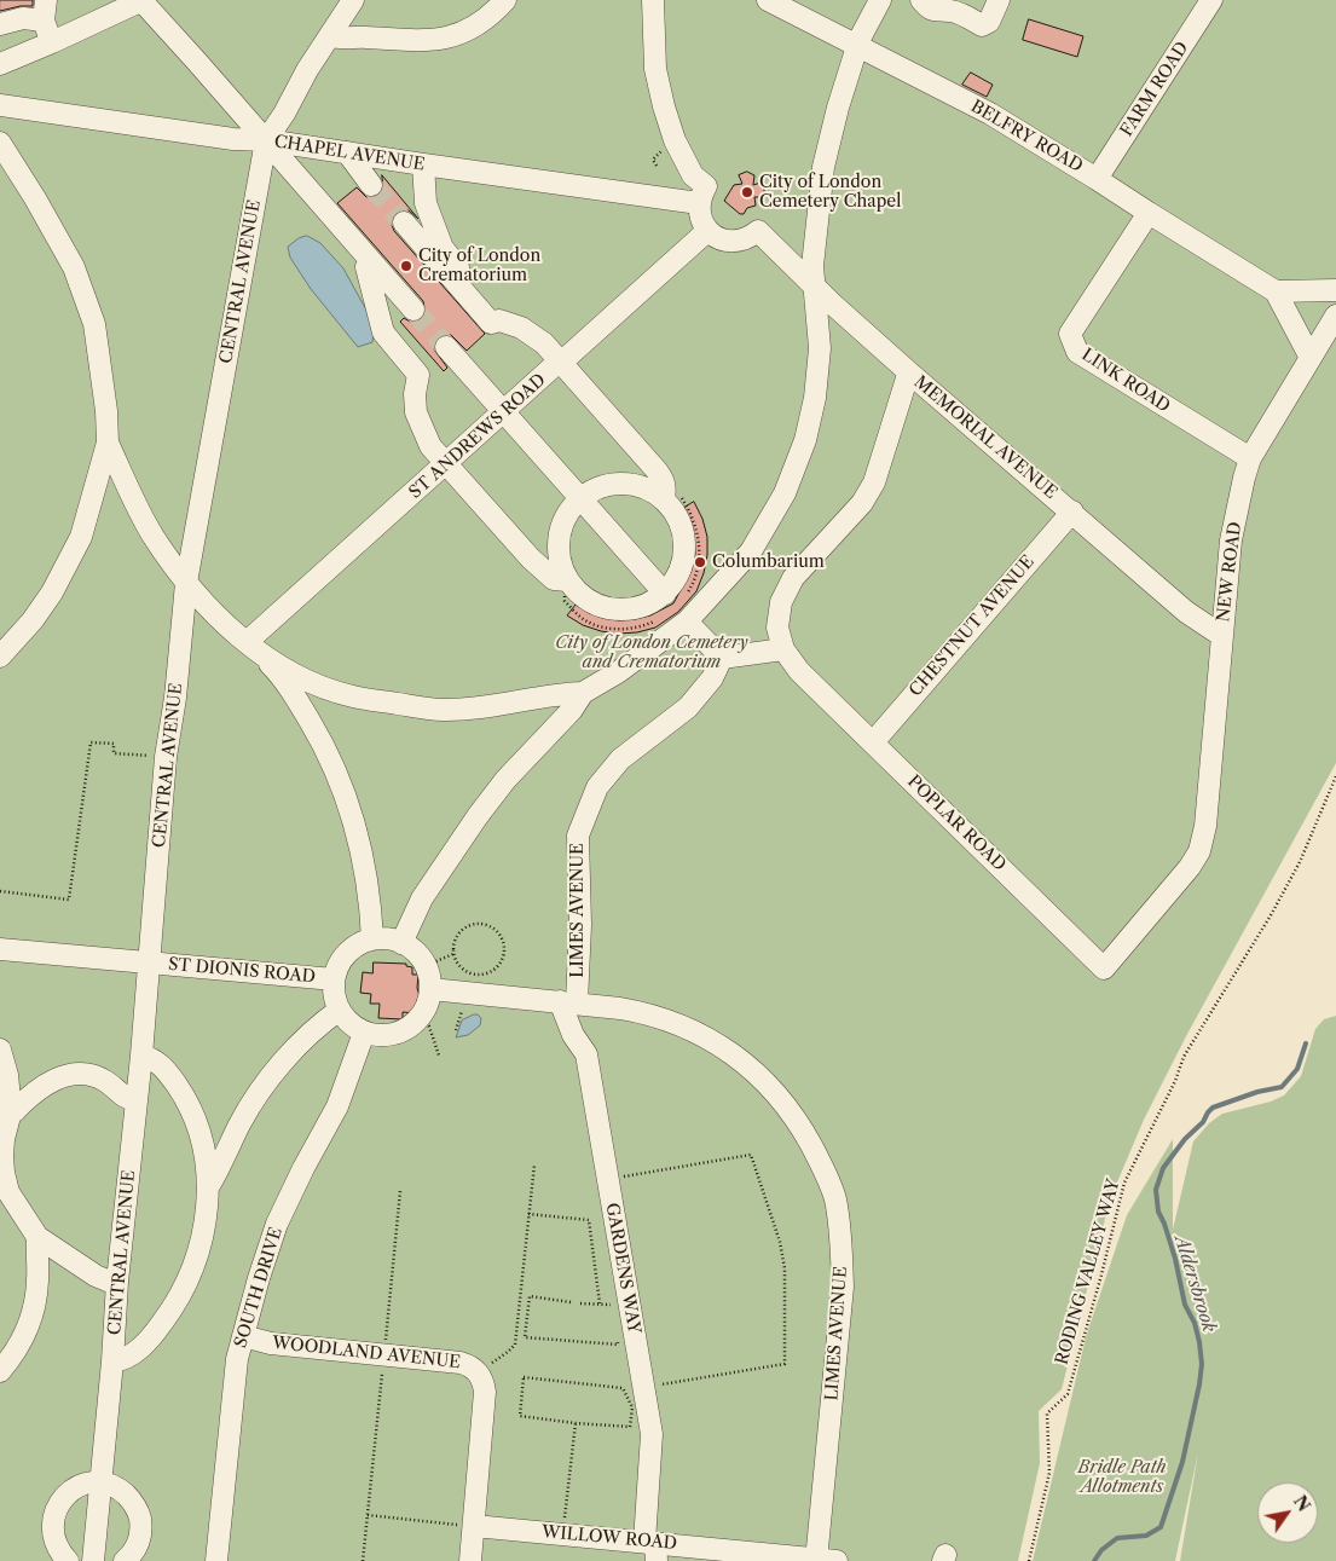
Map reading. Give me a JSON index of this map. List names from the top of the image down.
{
  "streets": {
    "lane": [
      "FARM ROAD",
      "BELFRY ROAD",
      "CHAPEL AVENUE",
      "CENTRAL AVENUE",
      "LINK ROAD",
      "ST ANDREWS ROAD",
      "MEMORIAL AVENUE",
      "NEW ROAD",
      "CHESTNUT AVENUE",
      "POPLAR ROAD",
      "LIMES AVENUE",
      "ST DIONIS ROAD",
      "GARDENS WAY",
      "SOUTH DRIVE",
      "WOODLAND AVENUE",
      "WILLOW ROAD"
    ],
    "path": ["RODING VALLEY WAY"]
  },
  "crossings": [
    ["FARM ROAD", "BELFRY ROAD"],
    ["BELFRY ROAD", "LINK ROAD"],
    ["BELFRY ROAD", "NEW ROAD"],
    ["CHAPEL AVENUE", "CENTRAL AVENUE"],
    ["CENTRAL AVENUE", "ST DIONIS ROAD"],
    ["LINK ROAD", "NEW ROAD"],
    ["ST ANDREWS ROAD", "MEMORIAL AVENUE"],
    ["MEMORIAL AVENUE", "NEW ROAD"],
    ["MEMORIAL AVENUE", "CHESTNUT AVENUE"],
    ["NEW ROAD", "POPLAR ROAD"],
    ["CHESTNUT AVENUE", "POPLAR ROAD"],
    ["LIMES AVENUE", "GARDENS WAY"],
    ["LIMES AVENUE", "WILLOW ROAD"],
    ["ST DIONIS ROAD", "SOUTH DRIVE"],
    ["GARDENS WAY", "WILLOW ROAD"],
    ["SOUTH DRIVE", "WOODLAND AVENUE"],
    ["WOODLAND AVENUE", "WILLOW ROAD"]
  ],
  "water": ["Aldersbrook"],
  "parks": ["City of London Cemetery and Crematorium", "Bridle Path Allotments"],
  "places": ["City of London Cemetery Chapel", "City of London Crematorium", "Columbarium"],
  "north": "top right"
}
